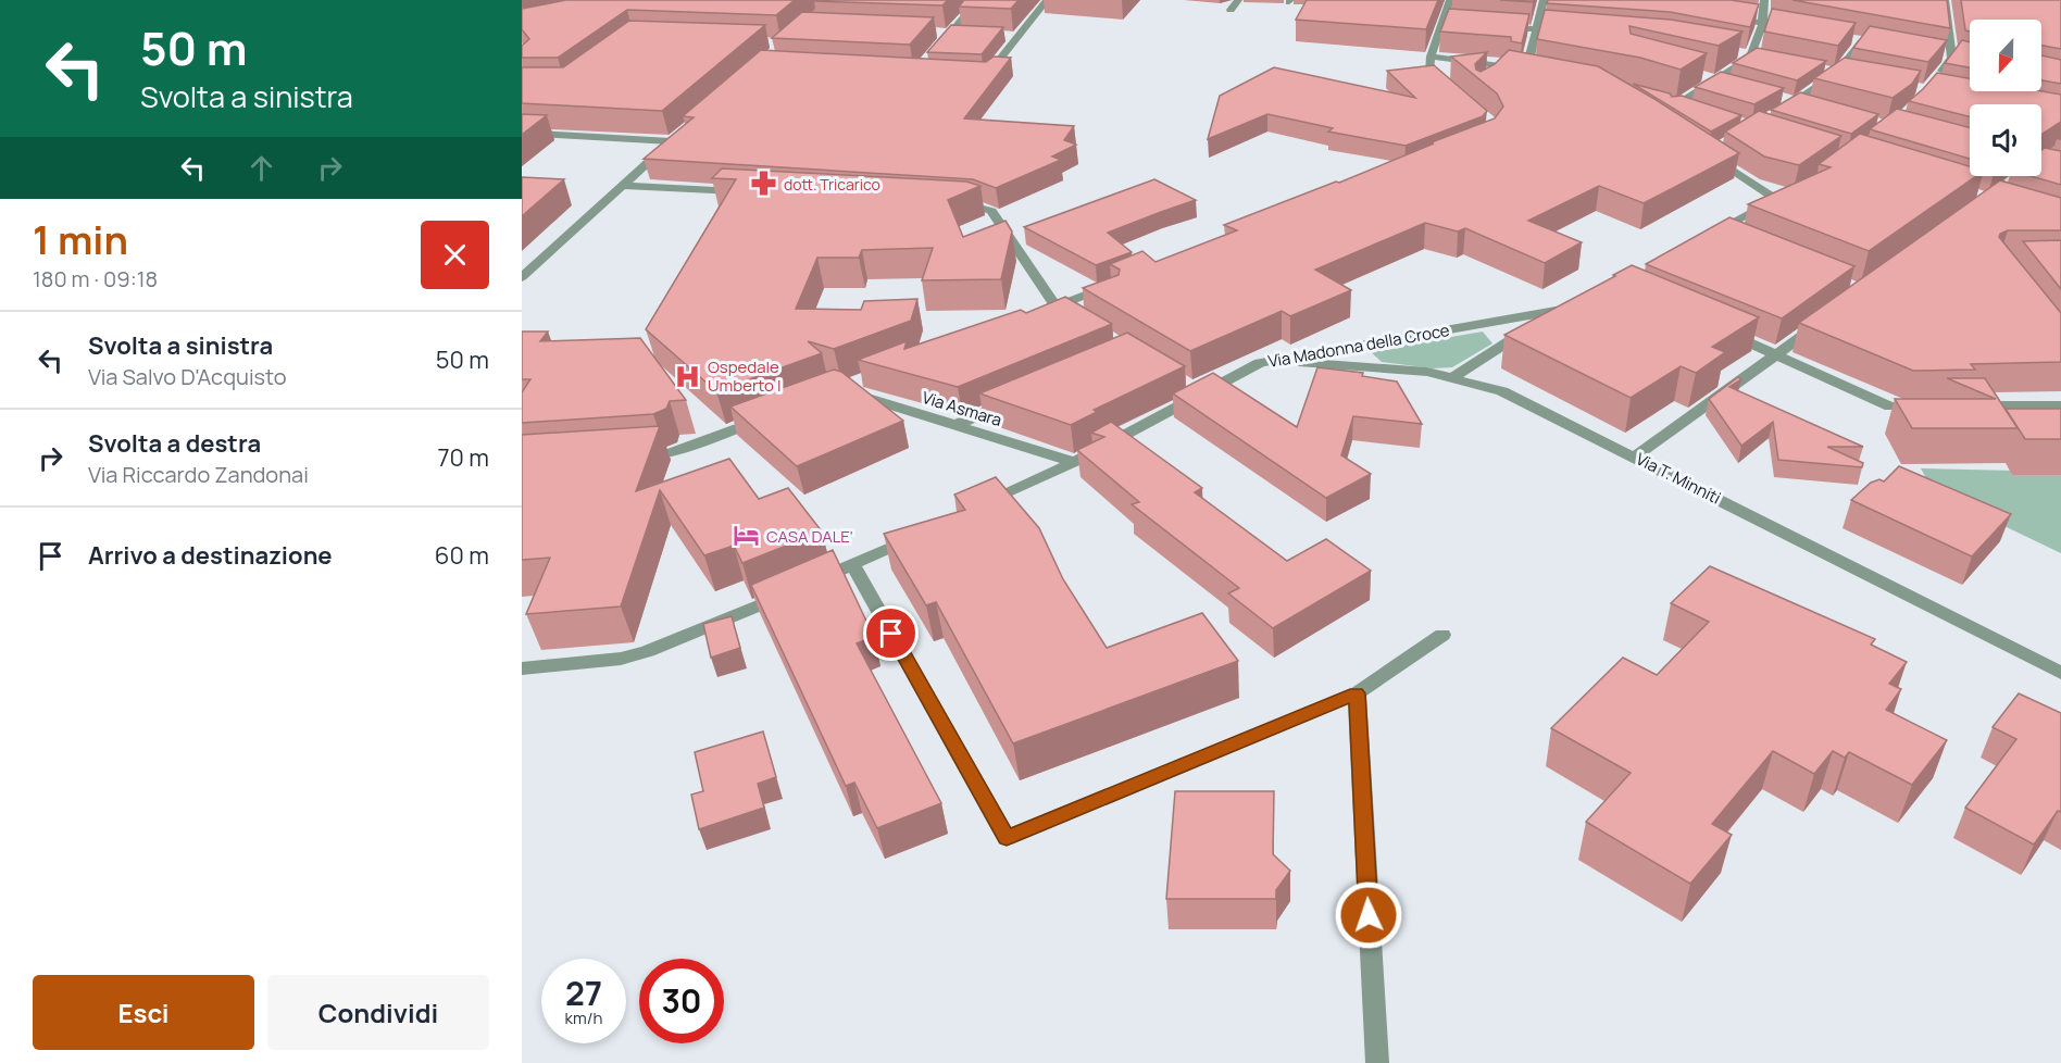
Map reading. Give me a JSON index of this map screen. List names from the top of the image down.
{
  "streets": {
    "street": ["Via Madonna della Croce", "Via Asmara", "Via T. Minniti"]
  },
  "crossings": [
    ["Via Madonna della Croce", "Via Asmara"],
    ["Via Madonna della Croce", "Via T. Minniti"]
  ],
  "places": {
    "pharmacy": ["dott. Tricarico"],
    "hospital": ["Ospedale Umberto I"],
    "hotel": ["CASA DALE'"]
  },
  "north": "bottom",
  "page": {
    "turn": ["50 m", "Svolta a sinistra"],
    "heading": ["1 min", "180 m · 09:18"],
    "list": [
      {
        "name": "Svolta a sinistra",
        "note": "Via Salvo D'Acquisto",
        "value": "50 m"
      },
      {
        "name": "Svolta a destra",
        "note": "Via Riccardo Zandonai",
        "value": "70 m"
      },
      {
        "name": "Arrivo a destinazione",
        "value": "60 m"
      }
    ],
    "speed": "27 km/h",
    "limit": "30",
    "buttons": ["Esci", "Condividi"]
  }
}
